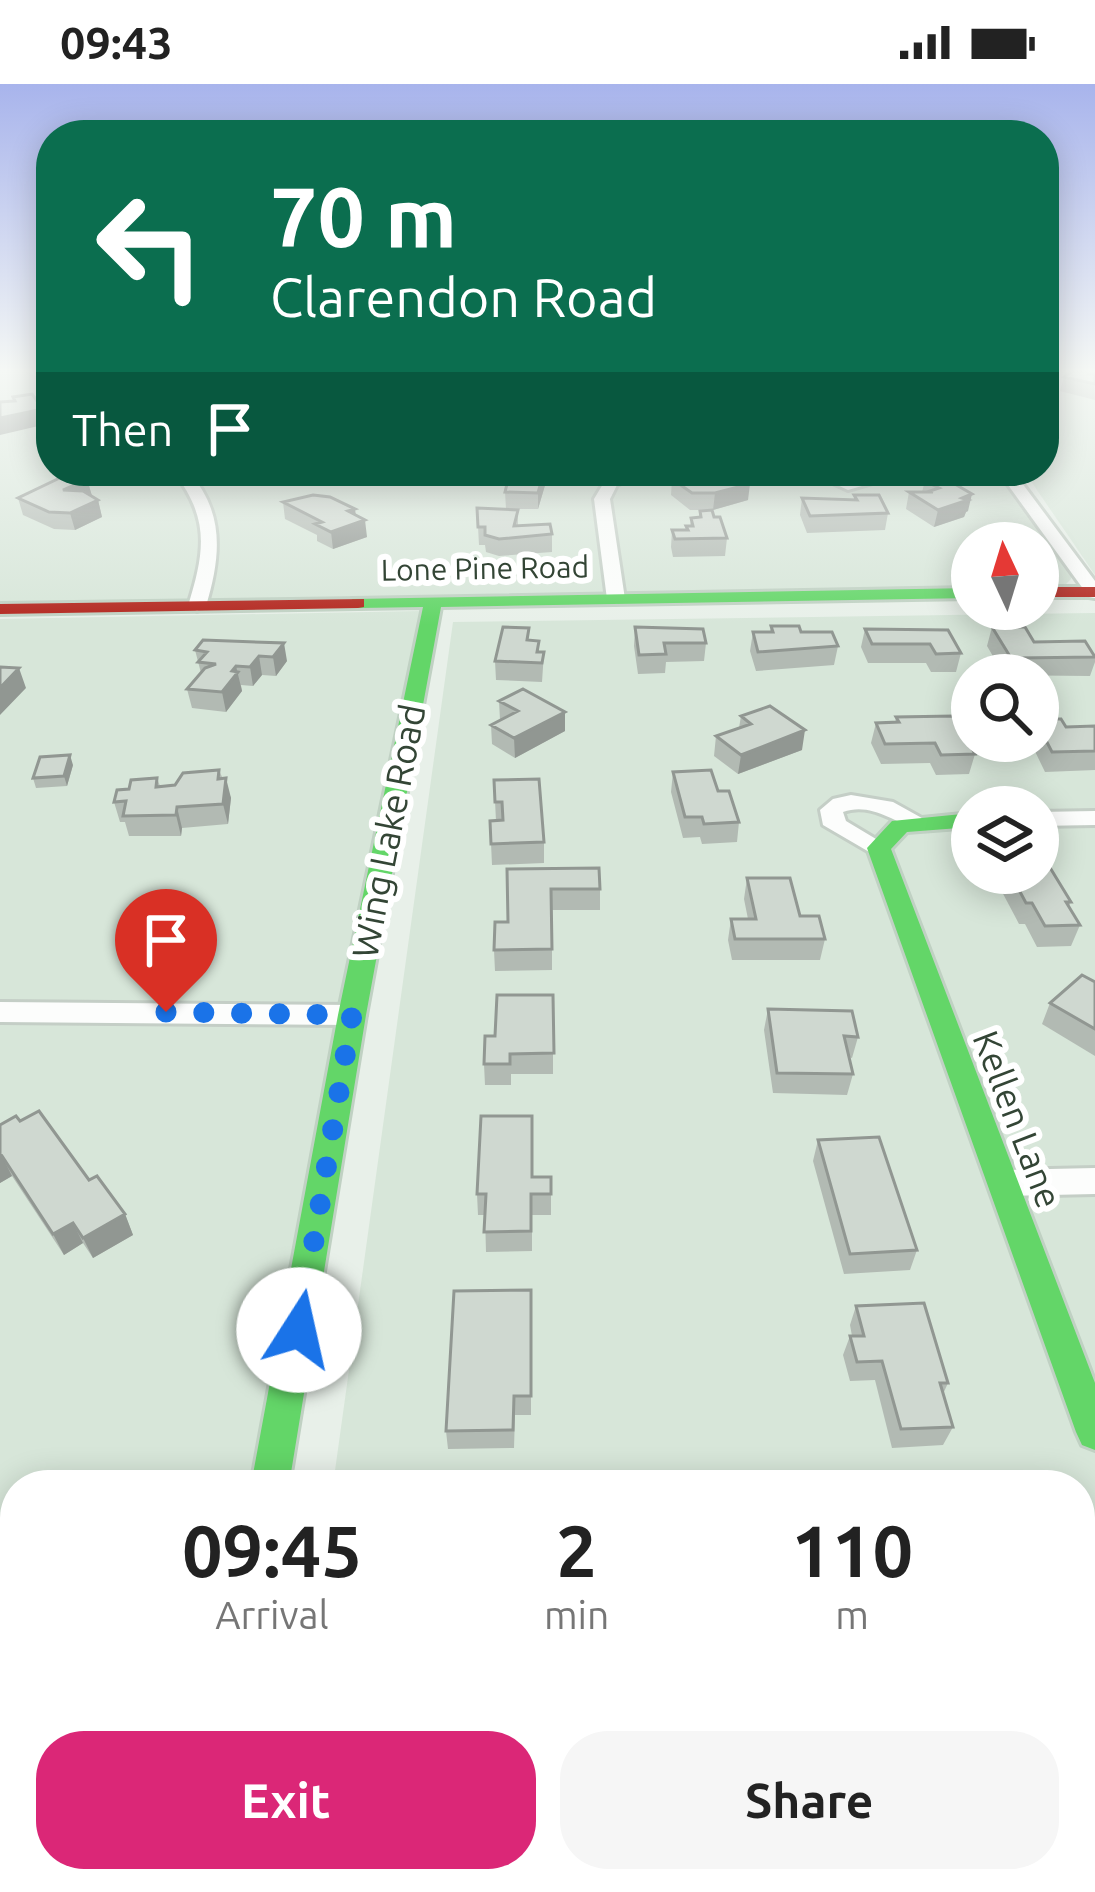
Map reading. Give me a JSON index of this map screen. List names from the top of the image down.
{
  "streets": {
    "street": ["Lone Pine Road", "Wing Lake Road", "Kellen Lane"]
  },
  "crossings": [
    ["Lone Pine Road", "Wing Lake Road"]
  ],
  "north": "top",
  "page": {
    "status": "09:43",
    "turn": ["70 m", "Clarendon Road"],
    "then": "Then",
    "eta": [
      "09:45",
      "Arrival",
      "2",
      "min",
      "110",
      "m"
    ],
    "buttons": ["Exit", "Share"]
  }
}
